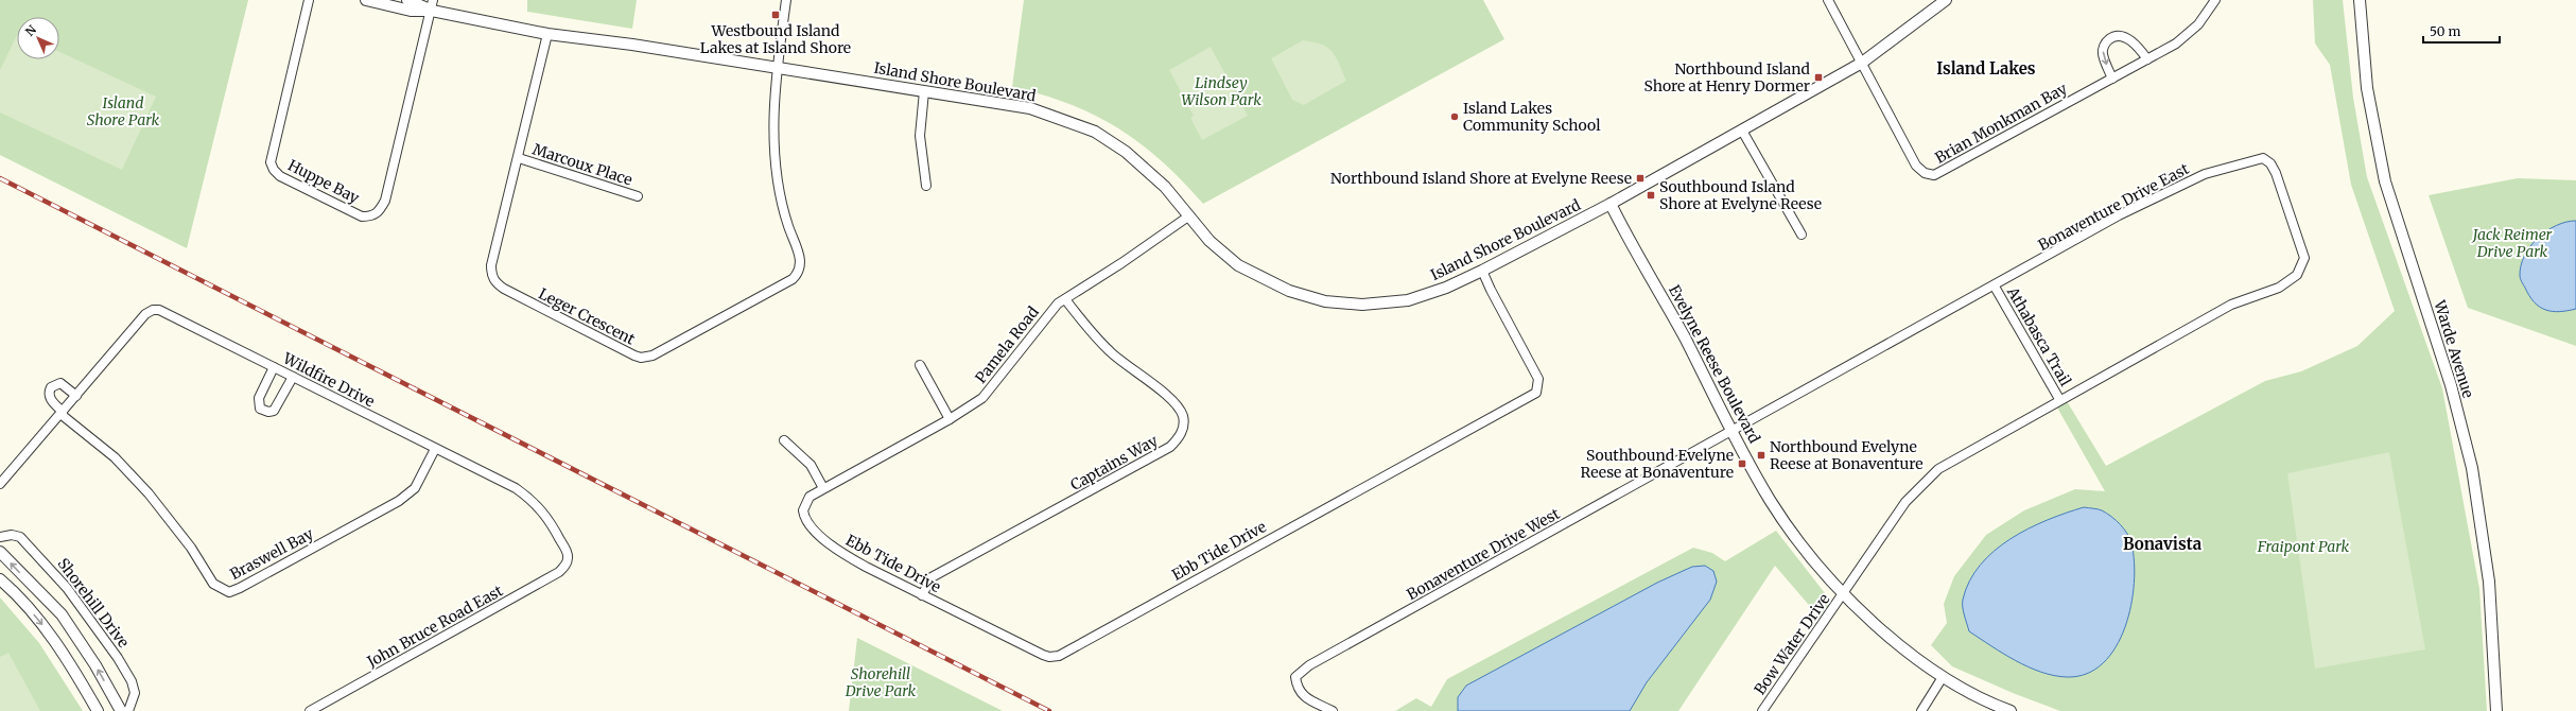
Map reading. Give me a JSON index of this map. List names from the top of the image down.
{
  "streets": {
    "street": [
      "Island Shore Boulevard",
      "Brian Monkman Bay",
      "Marcoux Place",
      "Huppe Bay",
      "Bonaventure Drive East",
      "Leger Crescent",
      "Athabasca Trail",
      "Pamela Road",
      "Warde Avenue",
      "Evelyne Reese Boulevard",
      "Wildfire Drive",
      "Captains Way",
      "Ebb Tide Drive",
      "Braswell Bay",
      "Bonaventure Drive West",
      "Shorehill Drive",
      "John Bruce Road East",
      "Bow Water Drive"
    ]
  },
  "crossings": [
    ["Island Shore Boulevard", "Brian Monkman Bay"],
    ["Island Shore Boulevard", "Huppe Bay"],
    ["Island Shore Boulevard", "Leger Crescent"],
    ["Island Shore Boulevard", "Pamela Road"],
    ["Island Shore Boulevard", "Evelyne Reese Boulevard"],
    ["Island Shore Boulevard", "Ebb Tide Drive"],
    ["Marcoux Place", "Leger Crescent"],
    ["Bonaventure Drive East", "Athabasca Trail"],
    ["Bonaventure Drive East", "Evelyne Reese Boulevard"],
    ["Bonaventure Drive East", "Bonaventure Drive West"],
    ["Bonaventure Drive East", "Bow Water Drive"],
    ["Pamela Road", "Captains Way"],
    ["Pamela Road", "Ebb Tide Drive"],
    ["Evelyne Reese Boulevard", "Bonaventure Drive West"],
    ["Evelyne Reese Boulevard", "Bow Water Drive"],
    ["Wildfire Drive", "Braswell Bay"],
    ["Wildfire Drive", "John Bruce Road East"],
    ["Captains Way", "Ebb Tide Drive"]
  ],
  "districts": ["Island Lakes", "Bonavista"],
  "parks": [
    "Lindsey Wilson Park",
    "Island Shore Park",
    "Jack Reimer Drive Park",
    "Fraipont Park",
    "Shorehill Drive Park"
  ],
  "places": {
    "transit": [
      "Westbound Island Lakes at Island Shore",
      "Northbound Island Shore at Henry Dormer",
      "Northbound Island Shore at Evelyne Reese",
      "Southbound Island Shore at Evelyne Reese",
      "Northbound Evelyne Reese at Bonaventure",
      "Southbound Evelyne Reese at Bonaventure"
    ],
    "other": ["Island Lakes Community School"]
  },
  "scale_bar": "50 m",
  "north": "top left"
}
